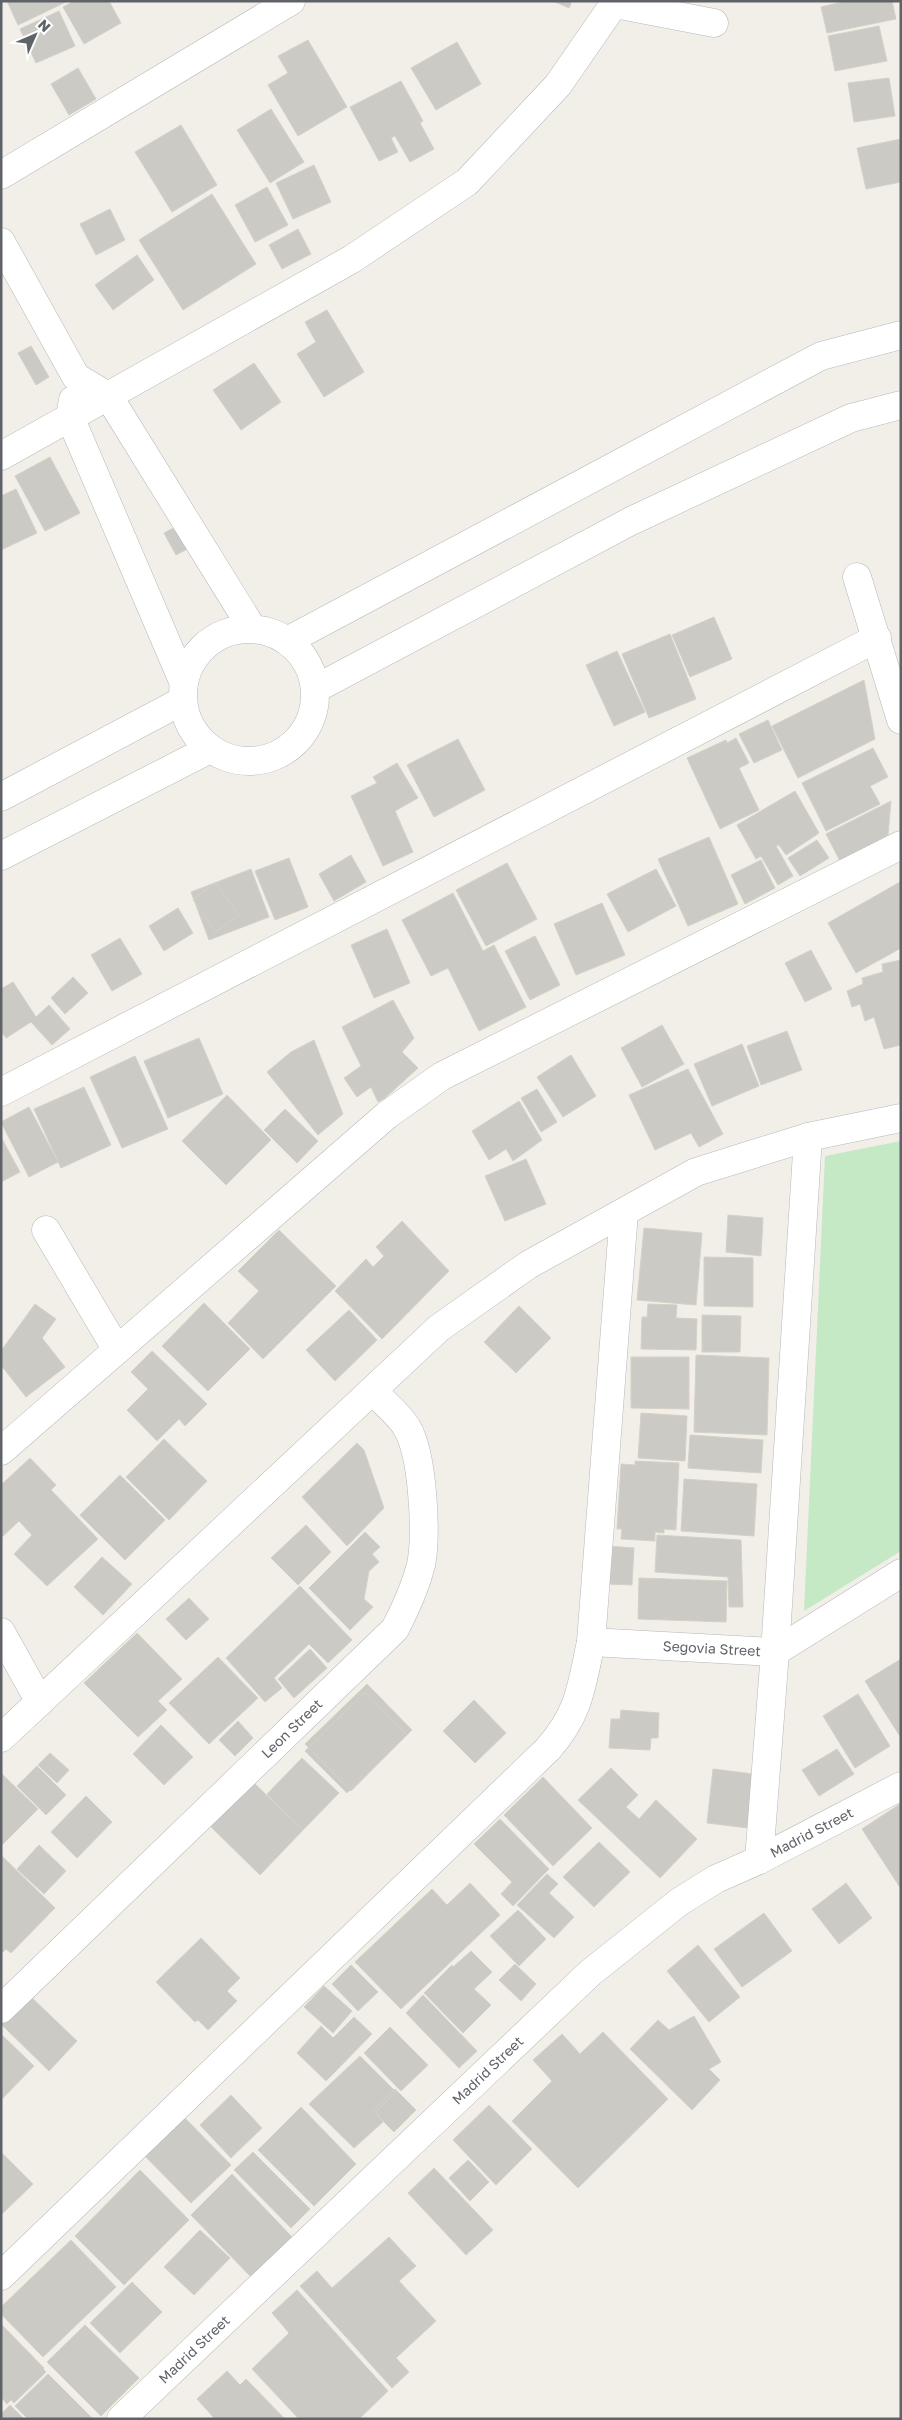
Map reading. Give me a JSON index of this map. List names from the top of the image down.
{
  "streets": {
    "street": ["Segovia Street", "Leon Street", "Madrid Street"]
  },
  "north": "top right"
}
